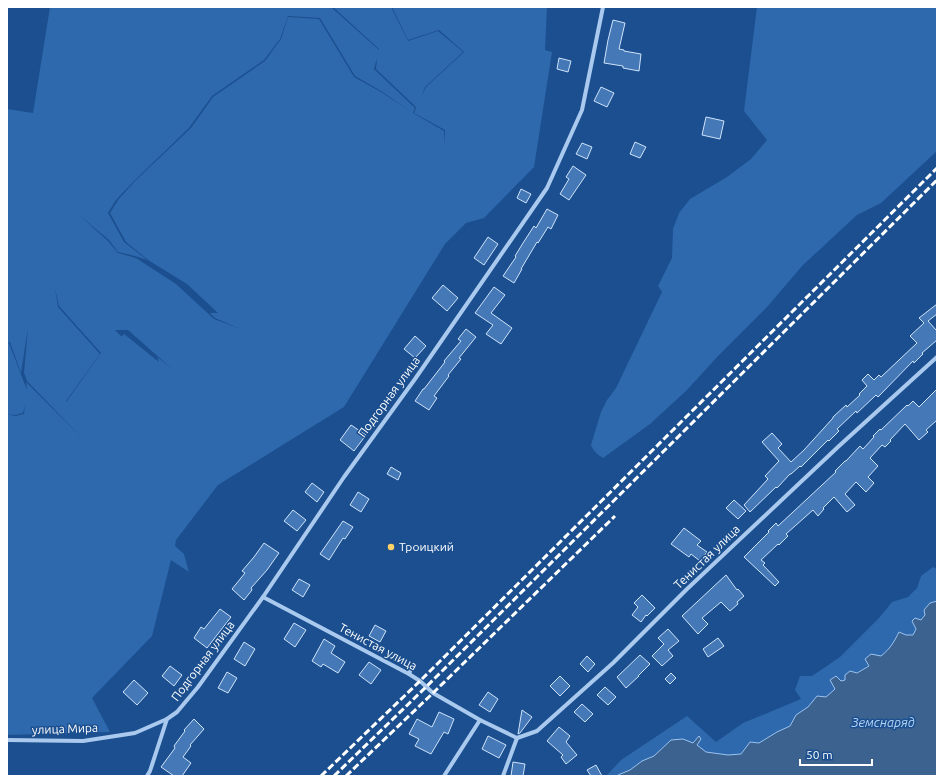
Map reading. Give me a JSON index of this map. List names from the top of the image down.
{
  "streets": {
    "street": ["Подгорная улица", "Тенистая улица", "улица Мира"]
  },
  "crossings": [
    ["Подгорная улица", "Тенистая улица"],
    ["Подгорная улица", "улица Мира"]
  ],
  "water": ["Земснаряд"],
  "places": ["Троицкий"],
  "scale_bar": "50 m"
}
